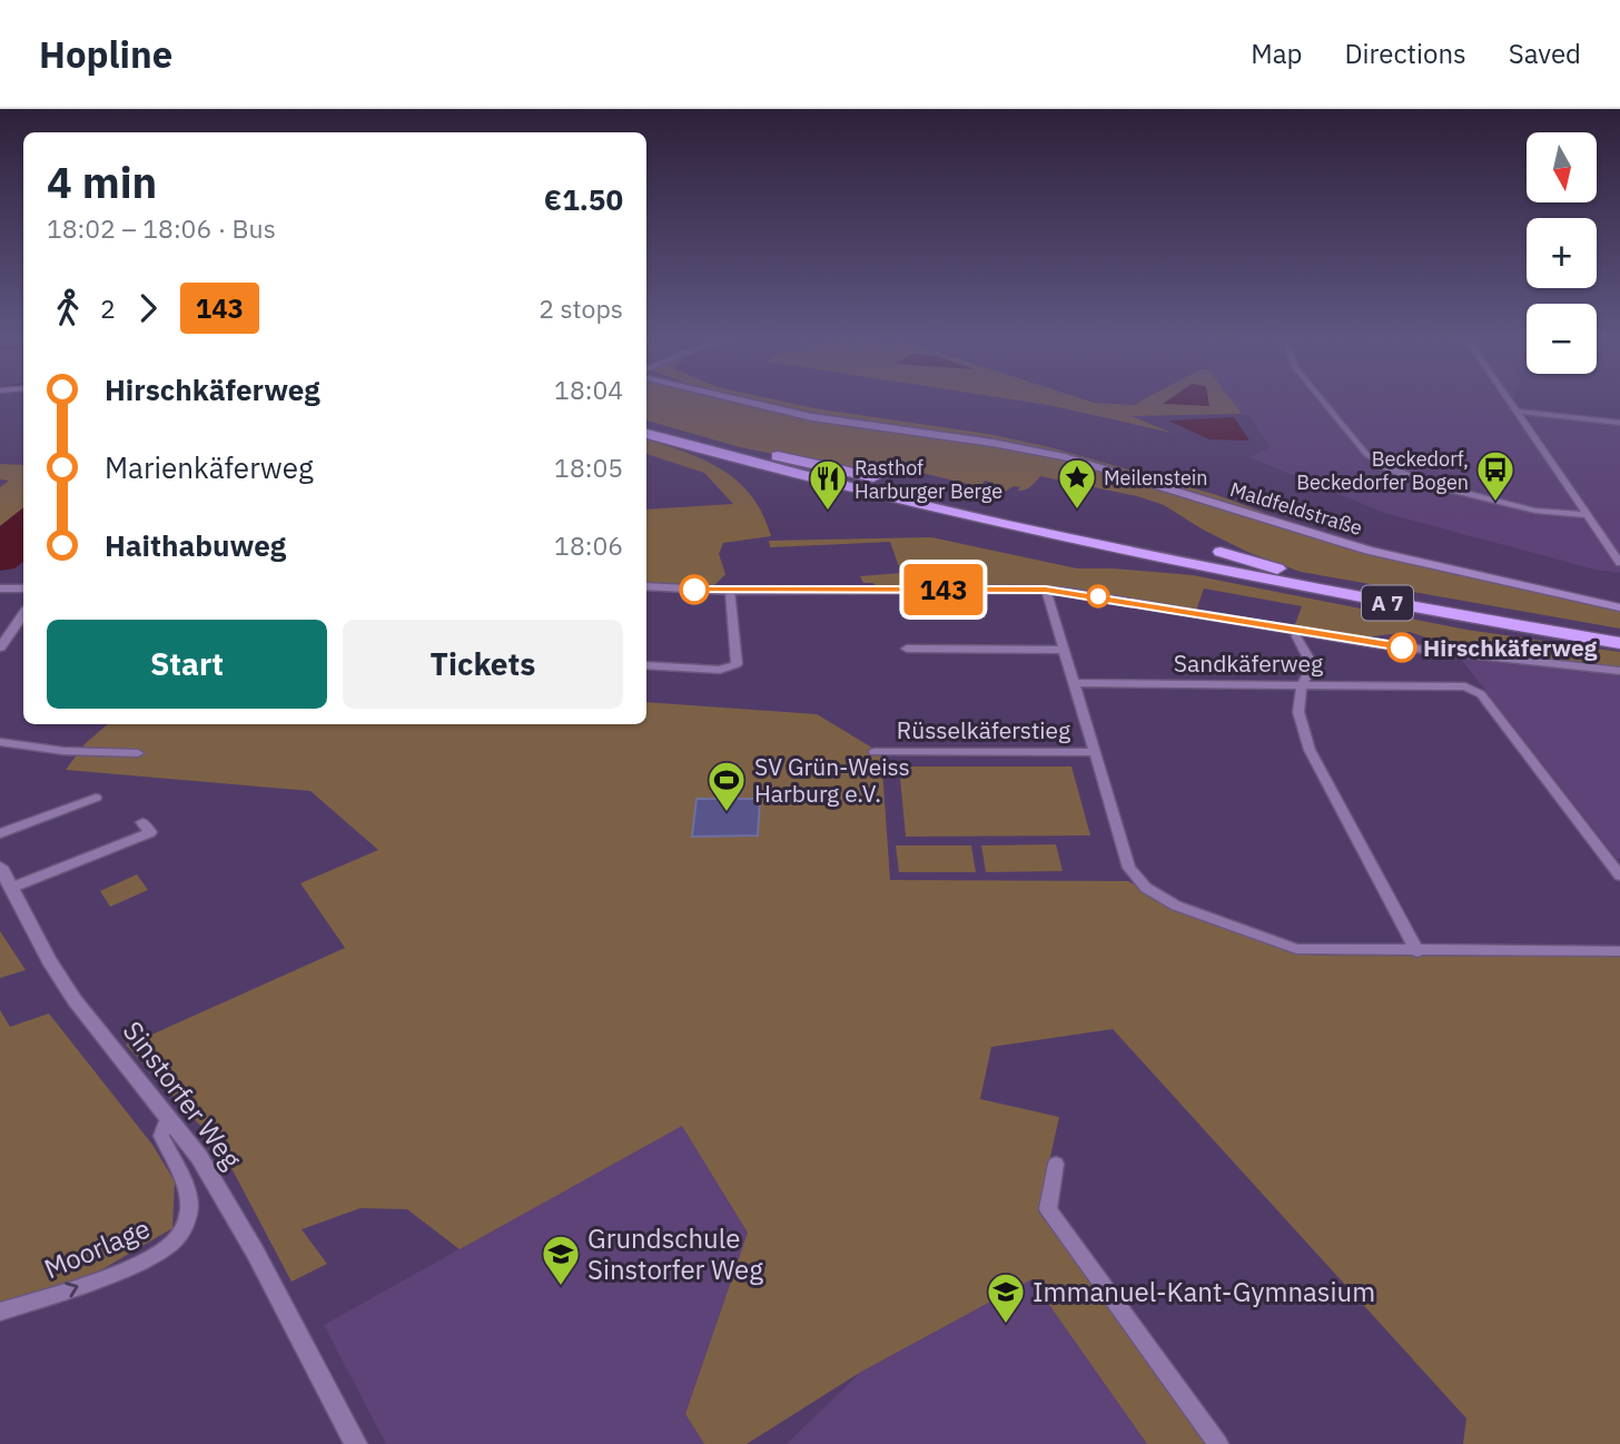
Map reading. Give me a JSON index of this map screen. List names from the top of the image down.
{
  "streets": {
    "highway": ["A 7"],
    "main road": ["Maldfeldstraße"],
    "street": [
      "Sandkäferweg",
      "Rüsselkäferstieg",
      "Sinstorfer Weg",
      "Moorlage"
    ]
  },
  "crossings": [
    ["Sinstorfer Weg", "Moorlage"]
  ],
  "places": {
    "bus stop": ["Beckedorf, Beckedorfer Bogen"],
    "place": ["Meilenstein"],
    "restaurant": ["Rasthof Harburger Berge"],
    "other": ["Hirschkäferweg"],
    "sports": ["SV Grün-Weiss Harburg e.V."],
    "school or university": ["Grundschule Sinstorfer Weg", "Immanuel-Kant-Gymnasium"]
  },
  "lines": ["bus line 143"],
  "north": "bottom",
  "page": {
    "header": "Hopline",
    "nav": ["Map", "Directions", "Saved"],
    "on_map": "143",
    "map_buttons": ["+", "−"],
    "heading": ["4 min", "18:02 – 18:06 · Bus", "€1.50"],
    "legs": ["2", "143", "2 stops"],
    "list": [
      {
        "name": "Hirschkäferweg",
        "value": "18:04"
      },
      {
        "name": "Marienkäferweg",
        "value": "18:05"
      },
      {
        "name": "Haithabuweg",
        "value": "18:06"
      }
    ],
    "buttons": ["Start", "Tickets"]
  }
}
